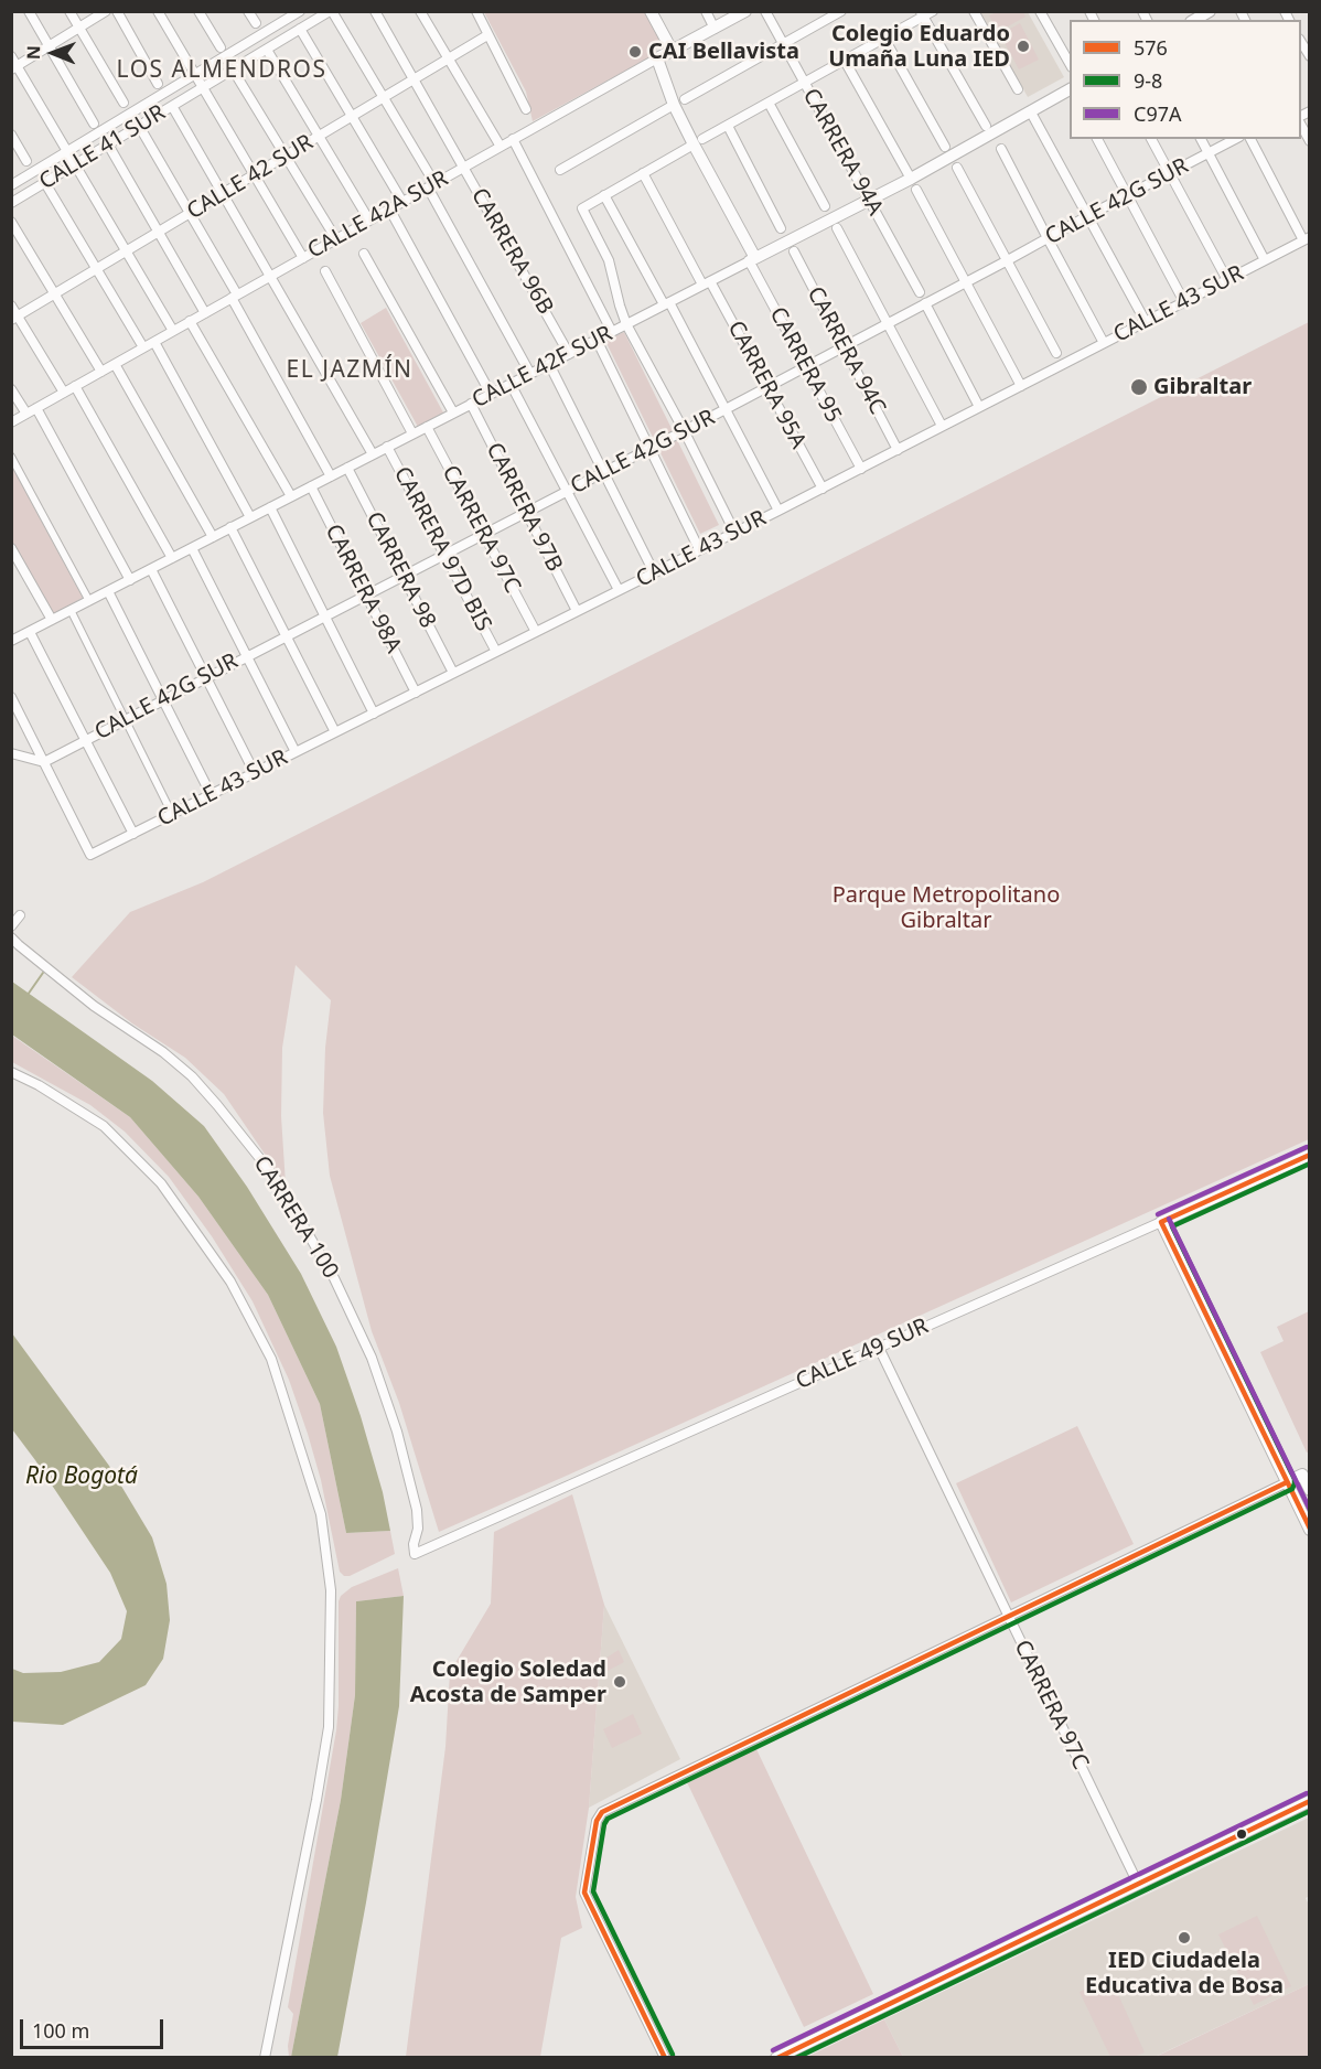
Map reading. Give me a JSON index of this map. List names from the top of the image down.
{
  "streets": {
    "street": [
      "CALLE 41 SUR",
      "CARRERA 94A",
      "CALLE 42 SUR",
      "CALLE 42G SUR",
      "CALLE 42A SUR",
      "CARRERA 96B",
      "CALLE 43 SUR",
      "CARRERA 94C",
      "CARRERA 95",
      "CALLE 42F SUR",
      "CARRERA 95A",
      "CARRERA 97B",
      "CARRERA 97C",
      "CARRERA 97D BIS",
      "CARRERA 98",
      "CARRERA 98A",
      "CARRERA 100",
      "CALLE 49 SUR"
    ]
  },
  "crossings": [
    ["CARRERA 94A", "CALLE 42F SUR"],
    ["CALLE 42 SUR", "CARRERA 96B"],
    ["CALLE 42G SUR", "CALLE 43 SUR"],
    ["CALLE 42G SUR", "CARRERA 94C"],
    ["CALLE 42G SUR", "CARRERA 95"],
    ["CALLE 42G SUR", "CARRERA 95A"],
    ["CALLE 42G SUR", "CARRERA 97B"],
    ["CALLE 42G SUR", "CARRERA 97C"],
    ["CALLE 42G SUR", "CARRERA 97D BIS"],
    ["CALLE 42G SUR", "CARRERA 98"],
    ["CALLE 42G SUR", "CARRERA 98A"],
    ["CALLE 42A SUR", "CARRERA 96B"],
    ["CALLE 42A SUR", "CARRERA 95"],
    ["CARRERA 96B", "CALLE 42F SUR"],
    ["CALLE 43 SUR", "CARRERA 94C"],
    ["CALLE 43 SUR", "CARRERA 95"],
    ["CALLE 43 SUR", "CARRERA 95A"],
    ["CALLE 43 SUR", "CARRERA 97B"],
    ["CALLE 43 SUR", "CARRERA 97C"],
    ["CALLE 43 SUR", "CARRERA 97D BIS"],
    ["CALLE 43 SUR", "CARRERA 98"],
    ["CALLE 43 SUR", "CARRERA 98A"],
    ["CARRERA 95", "CALLE 42F SUR"],
    ["CALLE 42F SUR", "CARRERA 95A"],
    ["CALLE 42F SUR", "CARRERA 97B"],
    ["CALLE 42F SUR", "CARRERA 97C"],
    ["CALLE 42F SUR", "CARRERA 97D BIS"],
    ["CALLE 42F SUR", "CARRERA 98"],
    ["CALLE 42F SUR", "CARRERA 98A"],
    ["CARRERA 97C", "CALLE 49 SUR"],
    ["CARRERA 100", "CALLE 49 SUR"]
  ],
  "districts": ["LOS ALMENDROS", "EL JAZMÍN"],
  "water": ["Rio Bogotá"],
  "parks": ["Parque Metropolitano Gibraltar"],
  "places": [
    "Colegio Eduardo Umaña Luna IED",
    "CAI Bellavista",
    "Gibraltar",
    "Colegio Soledad Acosta de Samper",
    "IED Ciudadela Educativa de Bosa"
  ],
  "lines": ["transit line C97A", "transit line 576", "transit line 9-8"],
  "legend": ["576", "9-8", "C97A"],
  "scale_bar": "100 m",
  "north": "left"
}
